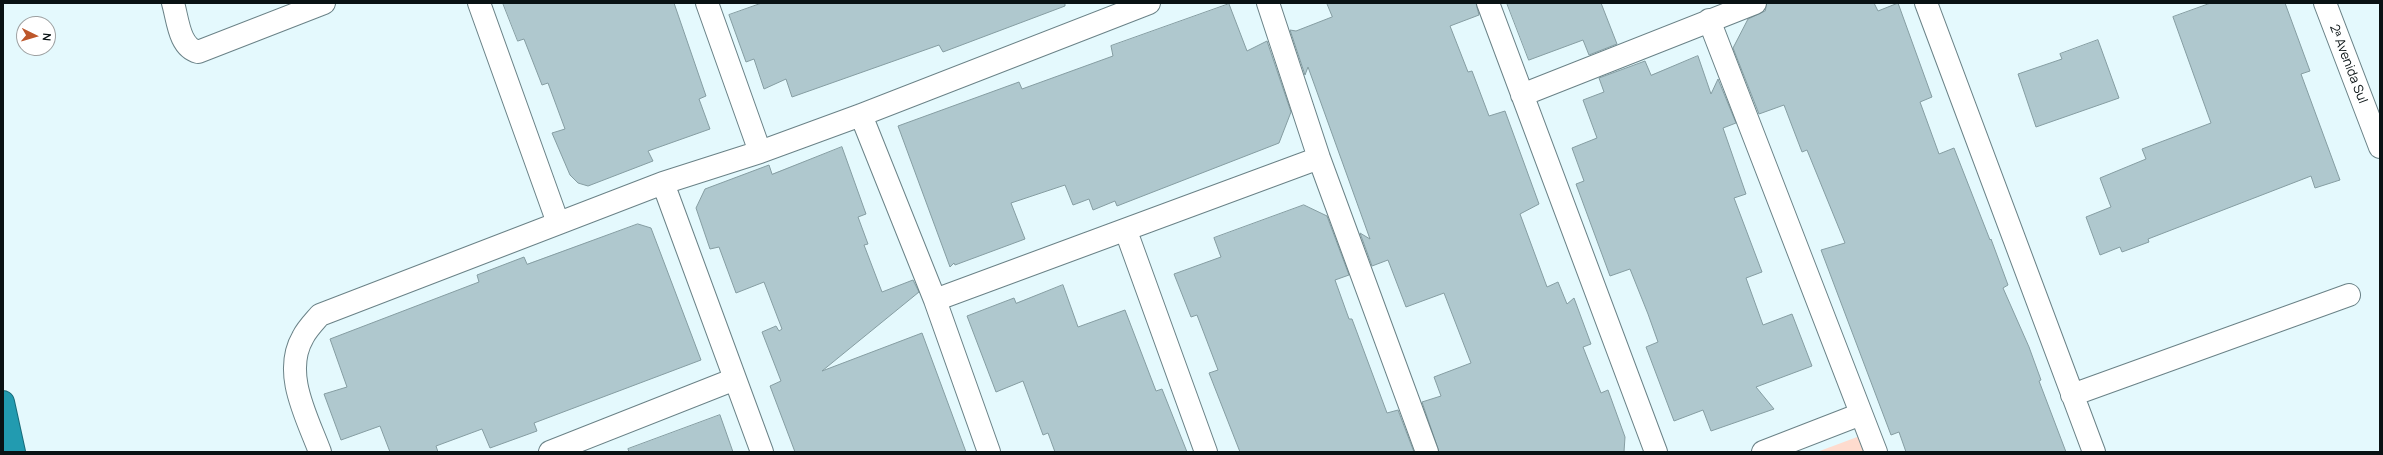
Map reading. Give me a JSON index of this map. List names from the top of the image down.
{
  "streets": {
    "street": ["2ᵃ Avenida Sul"]
  },
  "north": "right"
}
